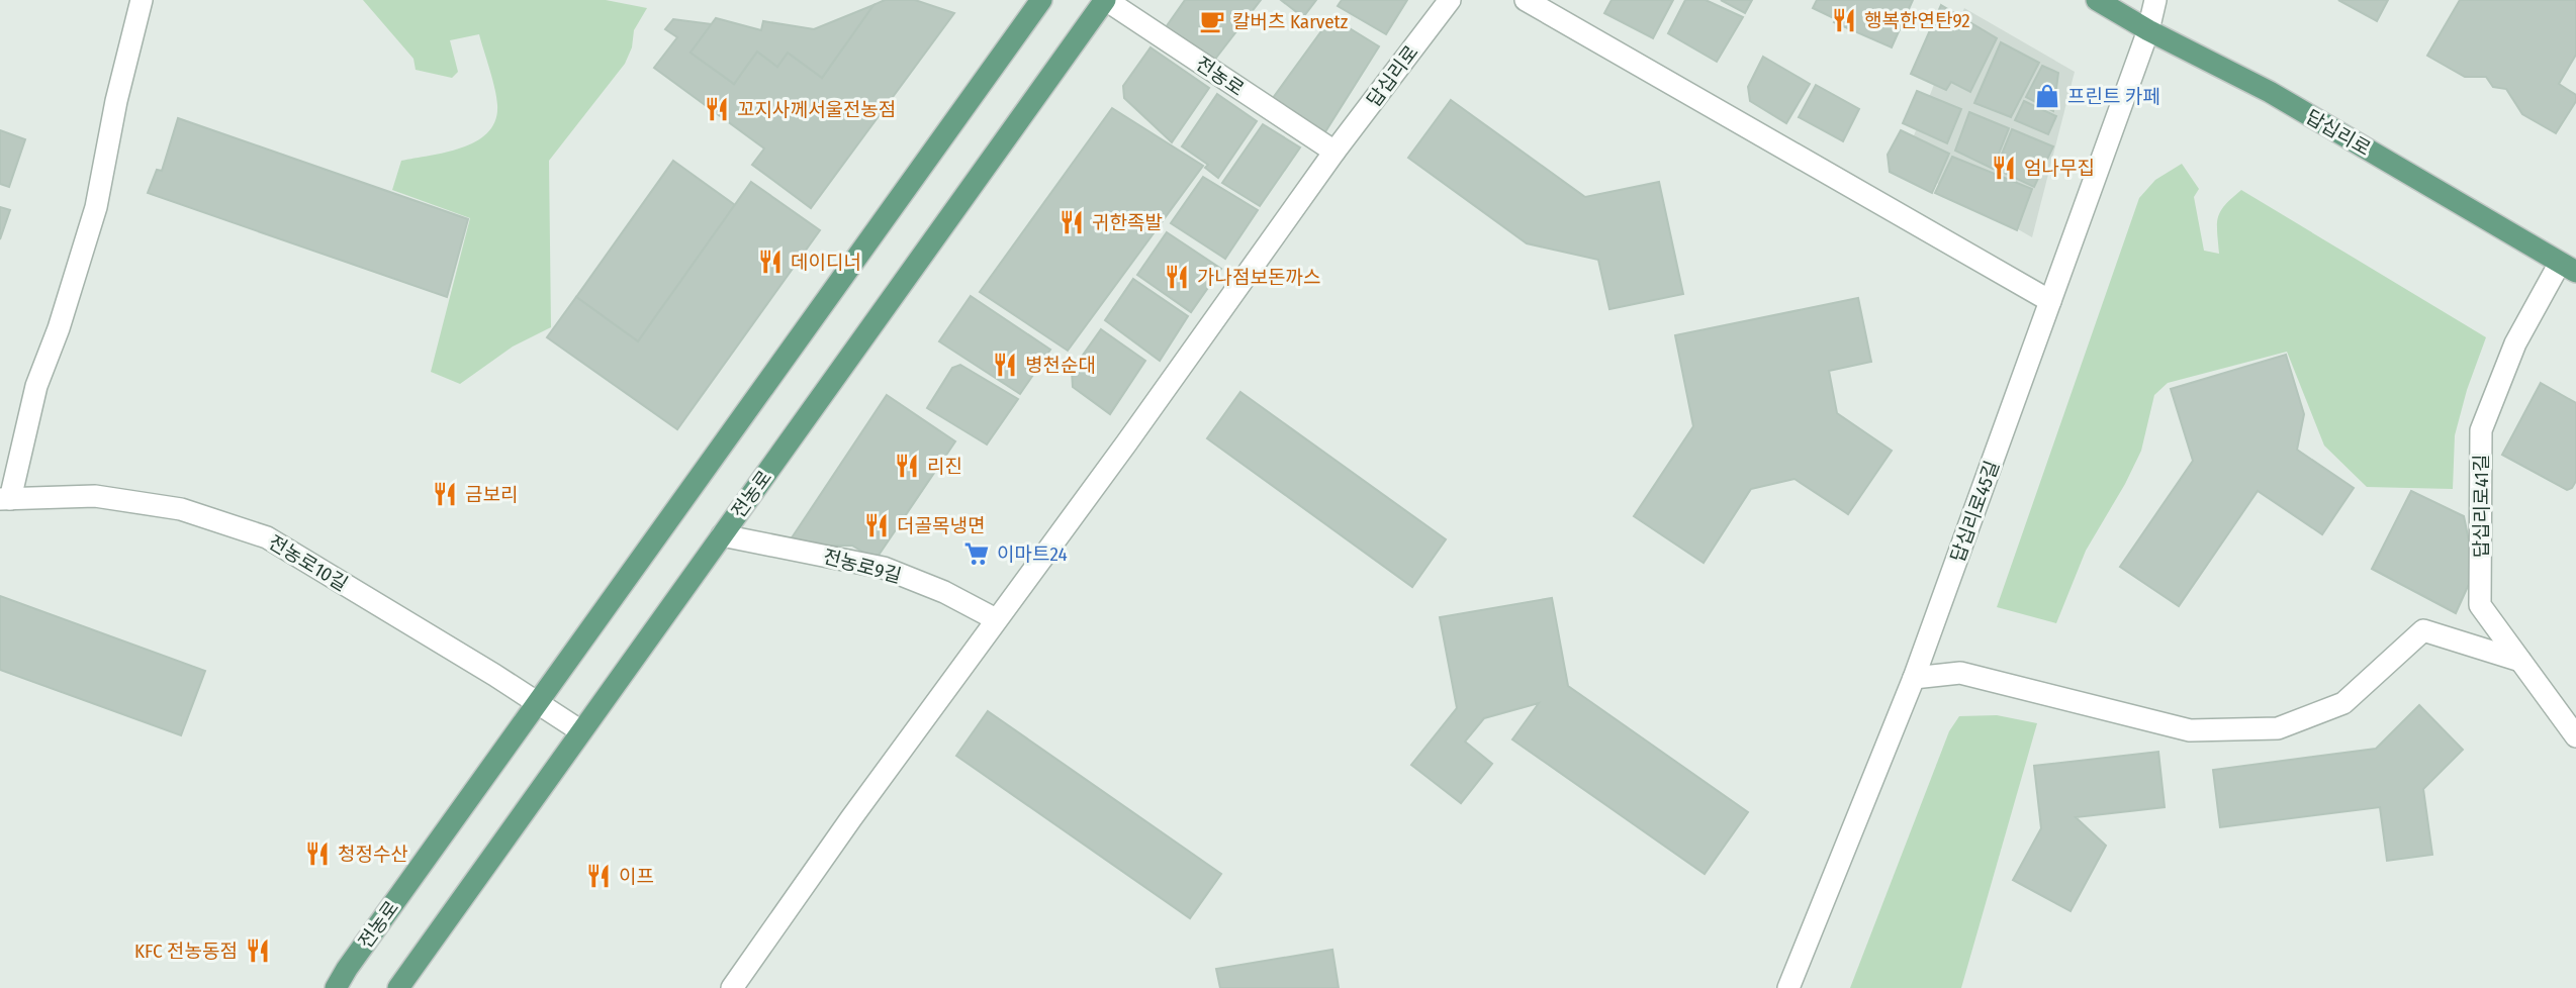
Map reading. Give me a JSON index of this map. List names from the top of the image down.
{
  "streets": {
    "main road": ["전농로", "답십리로"],
    "street": [
      "답십리로41길",
      "답십리로45길",
      "전농로10길",
      "전농로9길"
    ]
  },
  "crossings": [
    ["전농로", "답십리로"],
    ["전농로", "전농로10길"],
    ["전농로", "전농로9길"],
    ["답십리로", "답십리로41길"],
    ["답십리로", "답십리로45길"],
    ["답십리로", "전농로9길"]
  ],
  "places": {
    "restaurant": [
      "행복한연탄92",
      "꼬지사께서울전농점",
      "엄나무집",
      "귀한족발",
      "데이디너",
      "가나점보돈까스",
      "병천순대",
      "리진",
      "금보리",
      "더골목냉면",
      "청정수산",
      "이프",
      "KFC 전농동점"
    ],
    "cafe": ["칼버츠 Karvetz"],
    "shop": ["프린트 카페"],
    "supermarket": ["이마트24"]
  }
}
